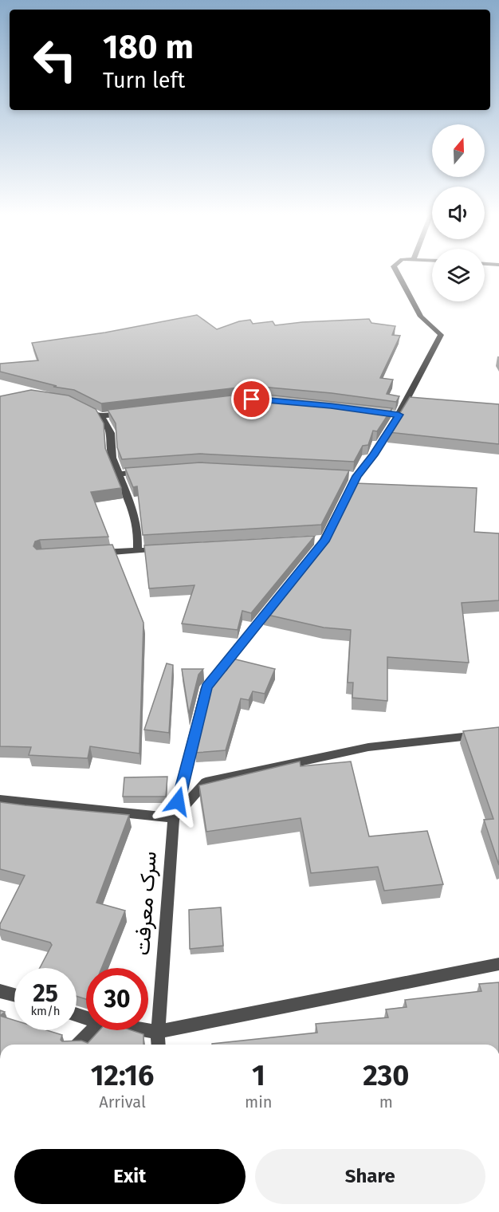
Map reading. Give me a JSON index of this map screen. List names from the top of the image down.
{
  "streets": {
    "street": ["سرک معرفت"]
  },
  "north": "top",
  "page": {
    "turn": ["180 m", "Turn left"],
    "speed": "25 km/h",
    "limit": "30",
    "eta": [
      "12:16",
      "Arrival",
      "1",
      "min",
      "230",
      "m"
    ],
    "buttons": ["Exit", "Share"]
  }
}
